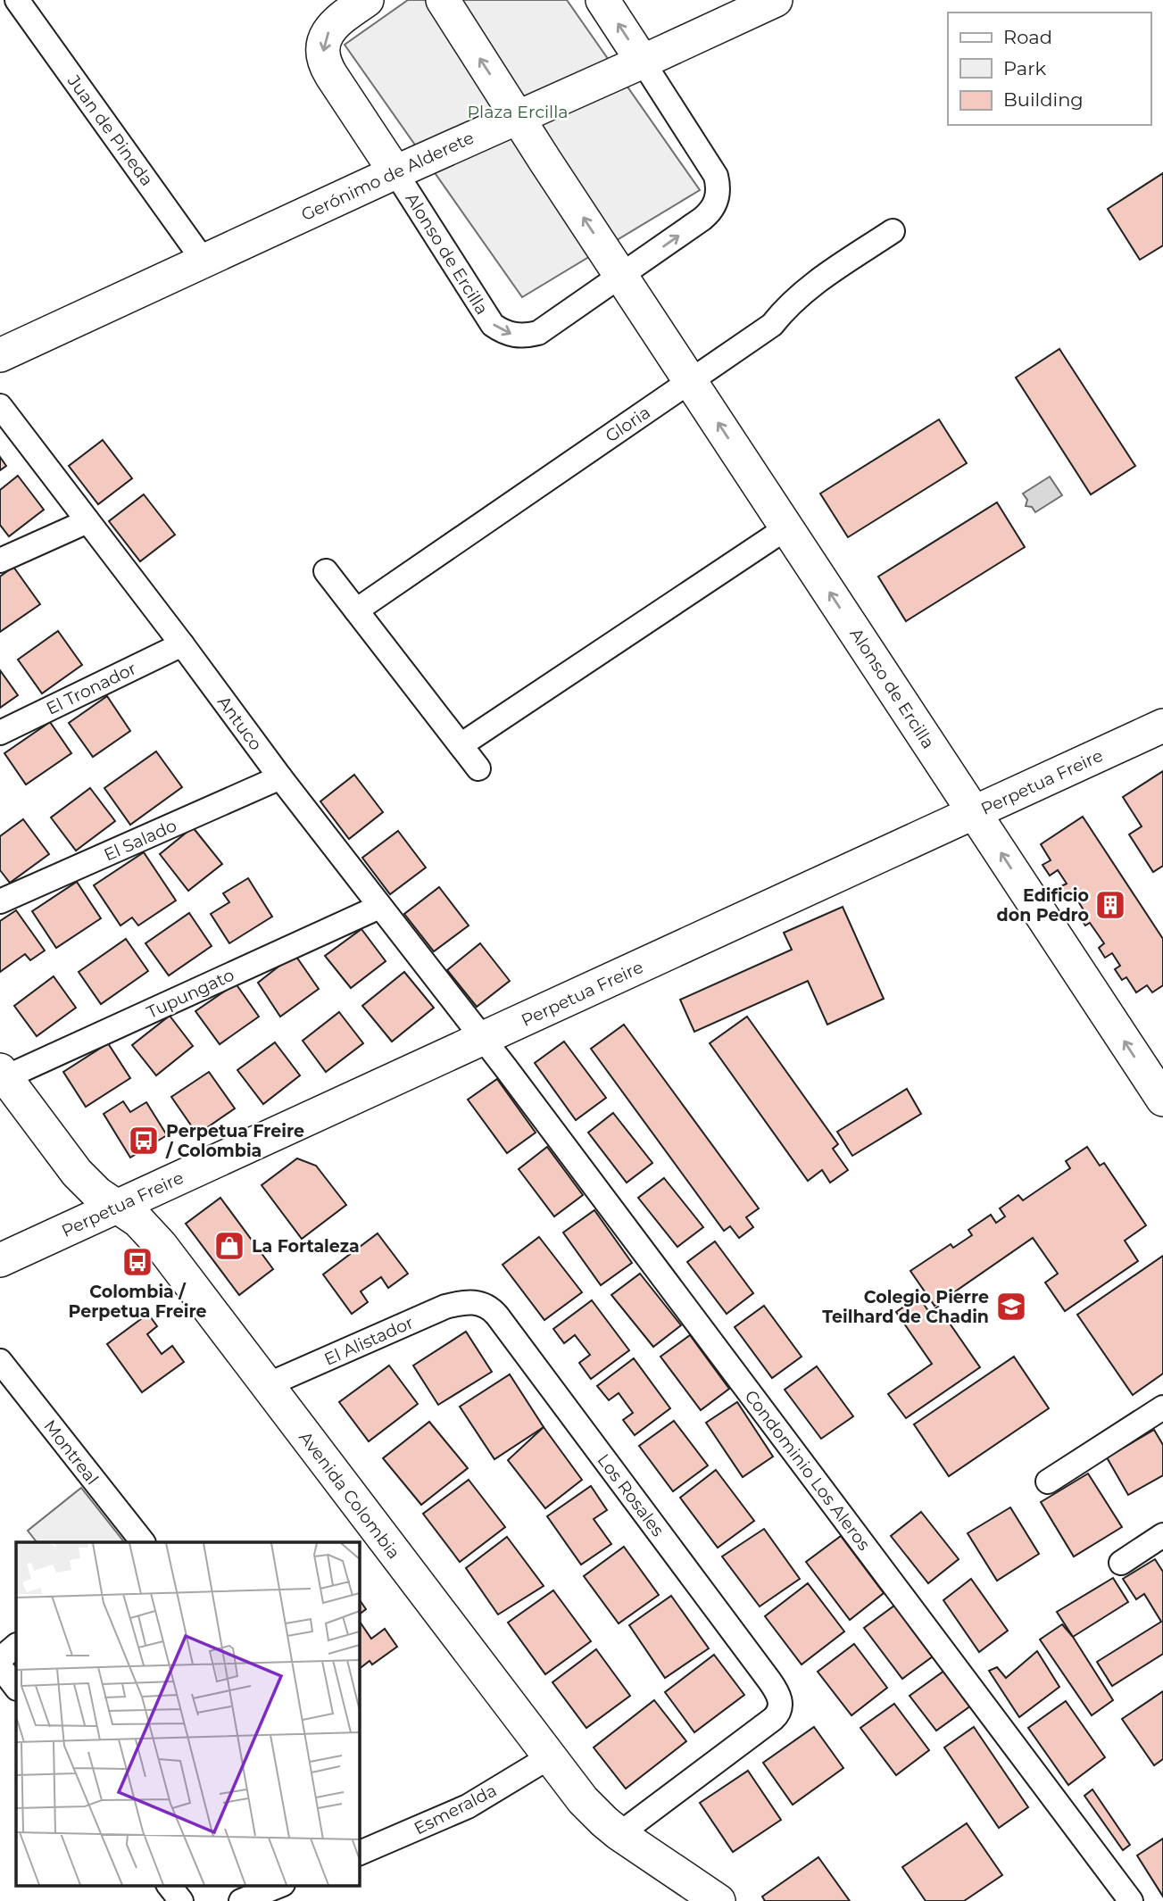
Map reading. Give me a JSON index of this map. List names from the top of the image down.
{
  "streets": {
    "street": [
      "Juan de Pineda",
      "Gerónimo de Alderete",
      "Alonso de Ercilla",
      "Gloria",
      "El Tronador",
      "Antuco",
      "Perpetua Freire",
      "El Salado",
      "Tupungato",
      "El Alistador",
      "Montreal",
      "Condominio Los Aleros",
      "Avenida Colombia",
      "Los Rosales",
      "Esmeralda"
    ]
  },
  "crossings": [
    ["Juan de Pineda", "Gerónimo de Alderete"],
    ["Gerónimo de Alderete", "Alonso de Ercilla"],
    ["Alonso de Ercilla", "Gloria"],
    ["Alonso de Ercilla", "Perpetua Freire"],
    ["El Tronador", "Antuco"],
    ["Antuco", "Perpetua Freire"],
    ["Antuco", "El Salado"],
    ["Antuco", "Tupungato"],
    ["Antuco", "Condominio Los Aleros"],
    ["Perpetua Freire", "Condominio Los Aleros"],
    ["Perpetua Freire", "Avenida Colombia"],
    ["Tupungato", "Avenida Colombia"],
    ["El Alistador", "Avenida Colombia"],
    ["El Alistador", "Los Rosales"],
    ["Avenida Colombia", "Los Rosales"],
    ["Avenida Colombia", "Esmeralda"]
  ],
  "parks": ["Plaza Ercilla"],
  "places": {
    "building": ["Edificio don Pedro"],
    "bus stop": ["Perpetua Freire / Colombia", "Colombia / Perpetua Freire"],
    "shop": ["La Fortaleza"],
    "school or university": ["Colegio Pierre Teilhard de Chadin"]
  },
  "legend": ["Road", "Park", "Building"]
}
